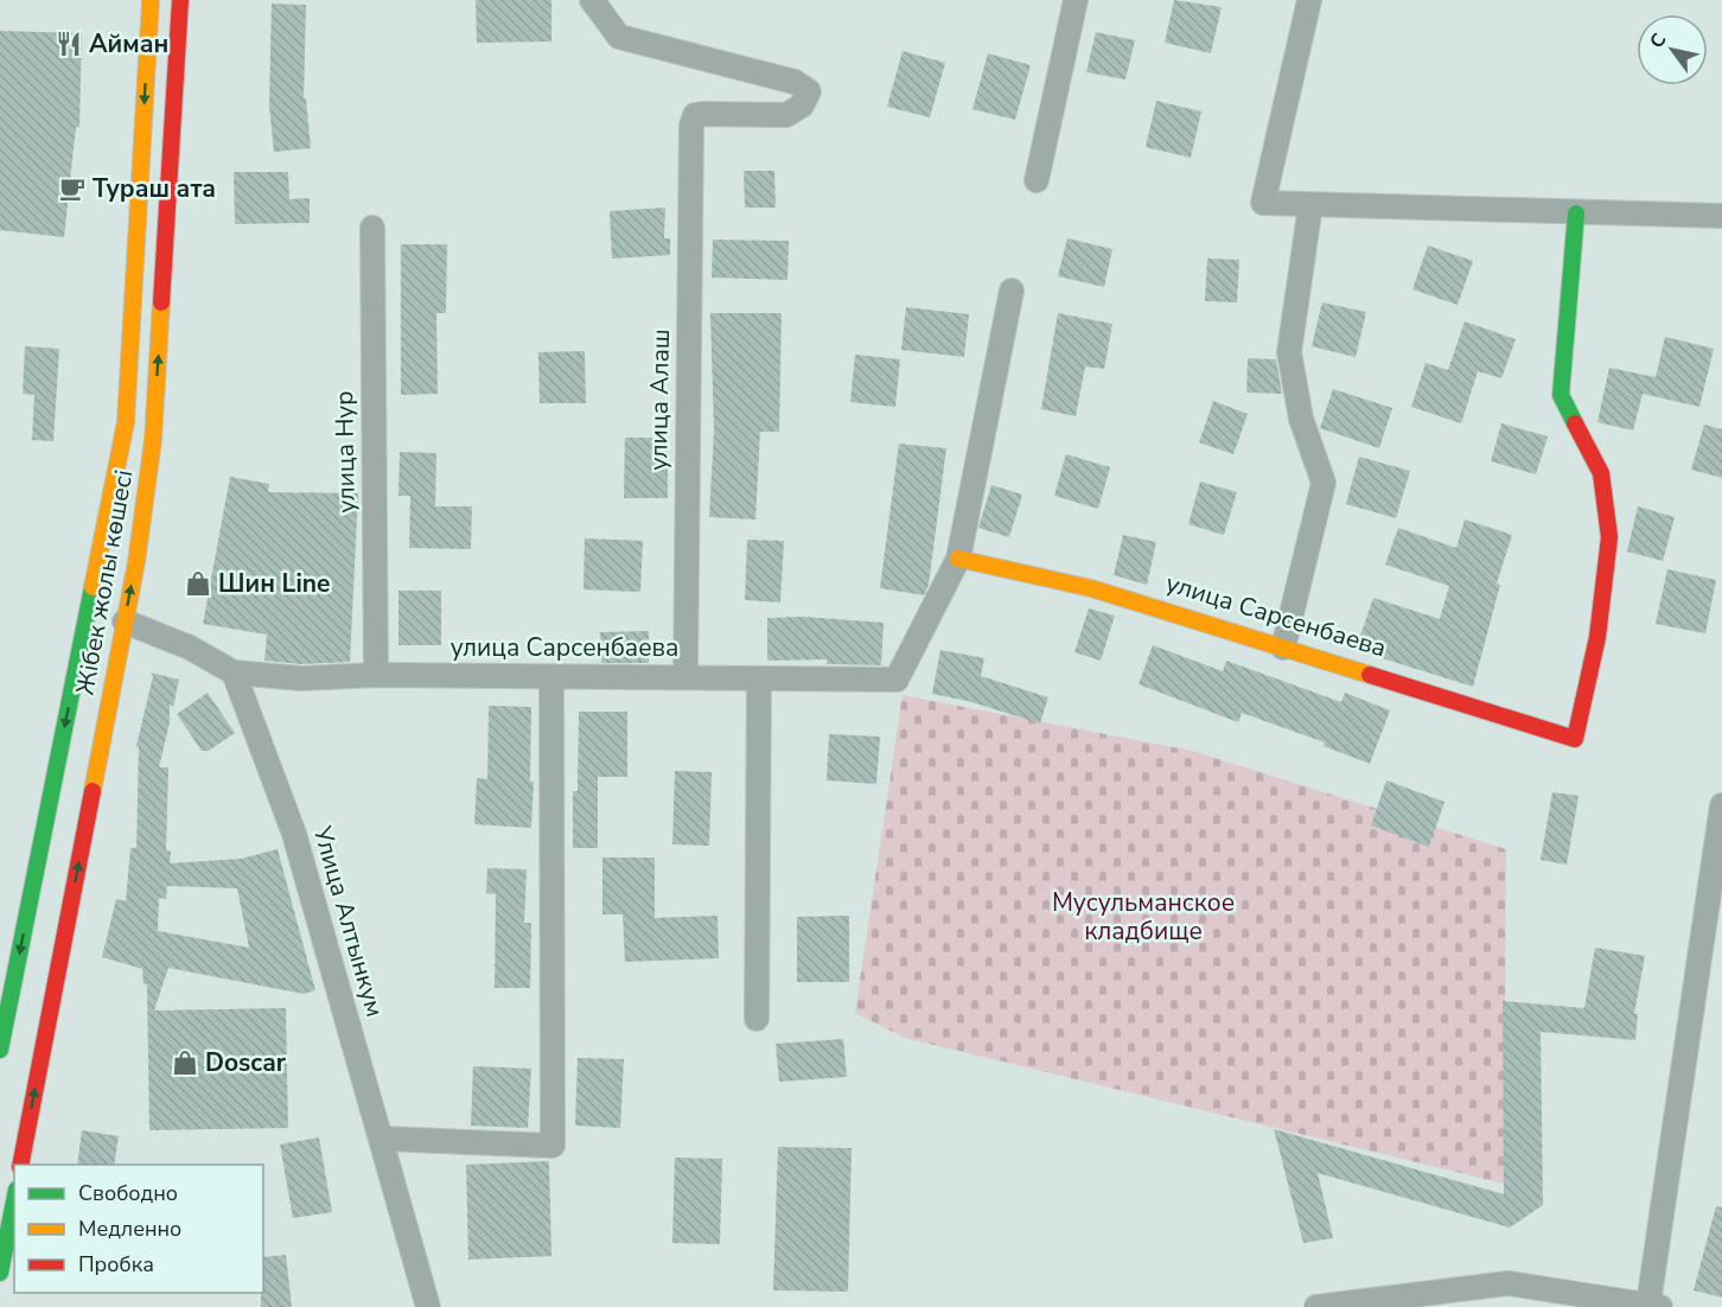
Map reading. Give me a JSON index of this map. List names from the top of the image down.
{
  "streets": {
    "main road": ["Жібек жолы көшесі", "улица Сарсенбаева"],
    "street": ["улица Алаш", "улица Нур", "Улица Алтынкум"]
  },
  "crossings": [
    ["улица Алаш", "улица Сарсенбаева"],
    ["улица Нур", "улица Сарсенбаева"],
    ["улица Сарсенбаева", "Улица Алтынкум"]
  ],
  "parks": ["Мусульманское кладбище"],
  "places": {
    "restaurant": ["Айман"],
    "cafe": ["Тураш ата"],
    "shop": ["Шин Line", "Doscar"]
  },
  "legend": ["Свободно", "Медленно", "Пробка"],
  "north": "top left"
}
